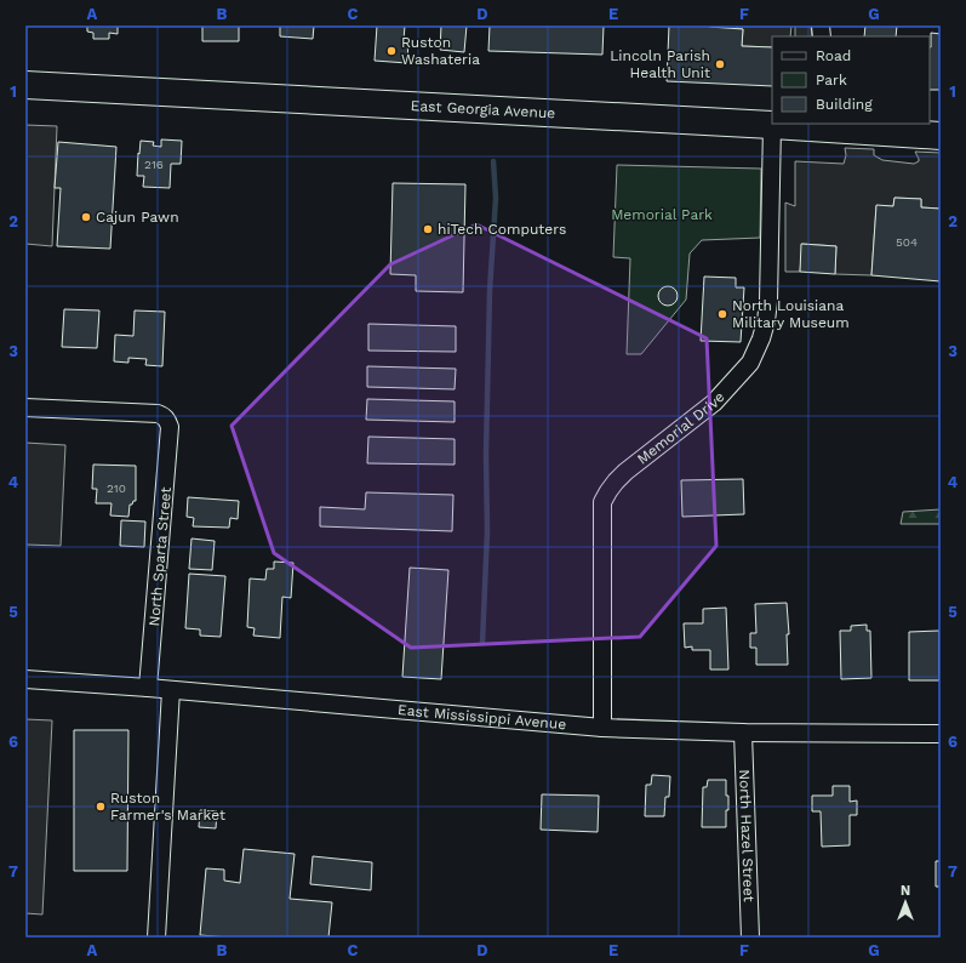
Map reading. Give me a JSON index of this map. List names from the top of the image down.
{
  "streets": {
    "main road": ["East Georgia Avenue"],
    "street": [
      "Memorial Drive",
      "North Sparta Street",
      "East Mississippi Avenue",
      "North Hazel Street"
    ]
  },
  "crossings": [
    ["East Georgia Avenue", "Memorial Drive"],
    ["Memorial Drive", "East Mississippi Avenue"],
    ["North Sparta Street", "East Mississippi Avenue"],
    ["East Mississippi Avenue", "North Hazel Street"]
  ],
  "parks": ["Memorial Park"],
  "places": [
    "Ruston Washateria",
    "Lincoln Parish Health Unit",
    "Cajun Pawn",
    "hiTech Computers",
    "North Louisiana Military Museum",
    "Ruston Farmer's Market"
  ],
  "house_numbers": ["216", "504", "210"],
  "legend": ["Road", "Park", "Building"],
  "north": "top",
  "grid": {
    "columns": [
      "A",
      "B",
      "C",
      "D",
      "E",
      "F",
      "G"
    ],
    "rows": [
      "1",
      "2",
      "3",
      "4",
      "5",
      "6",
      "7"
    ]
  }
}
